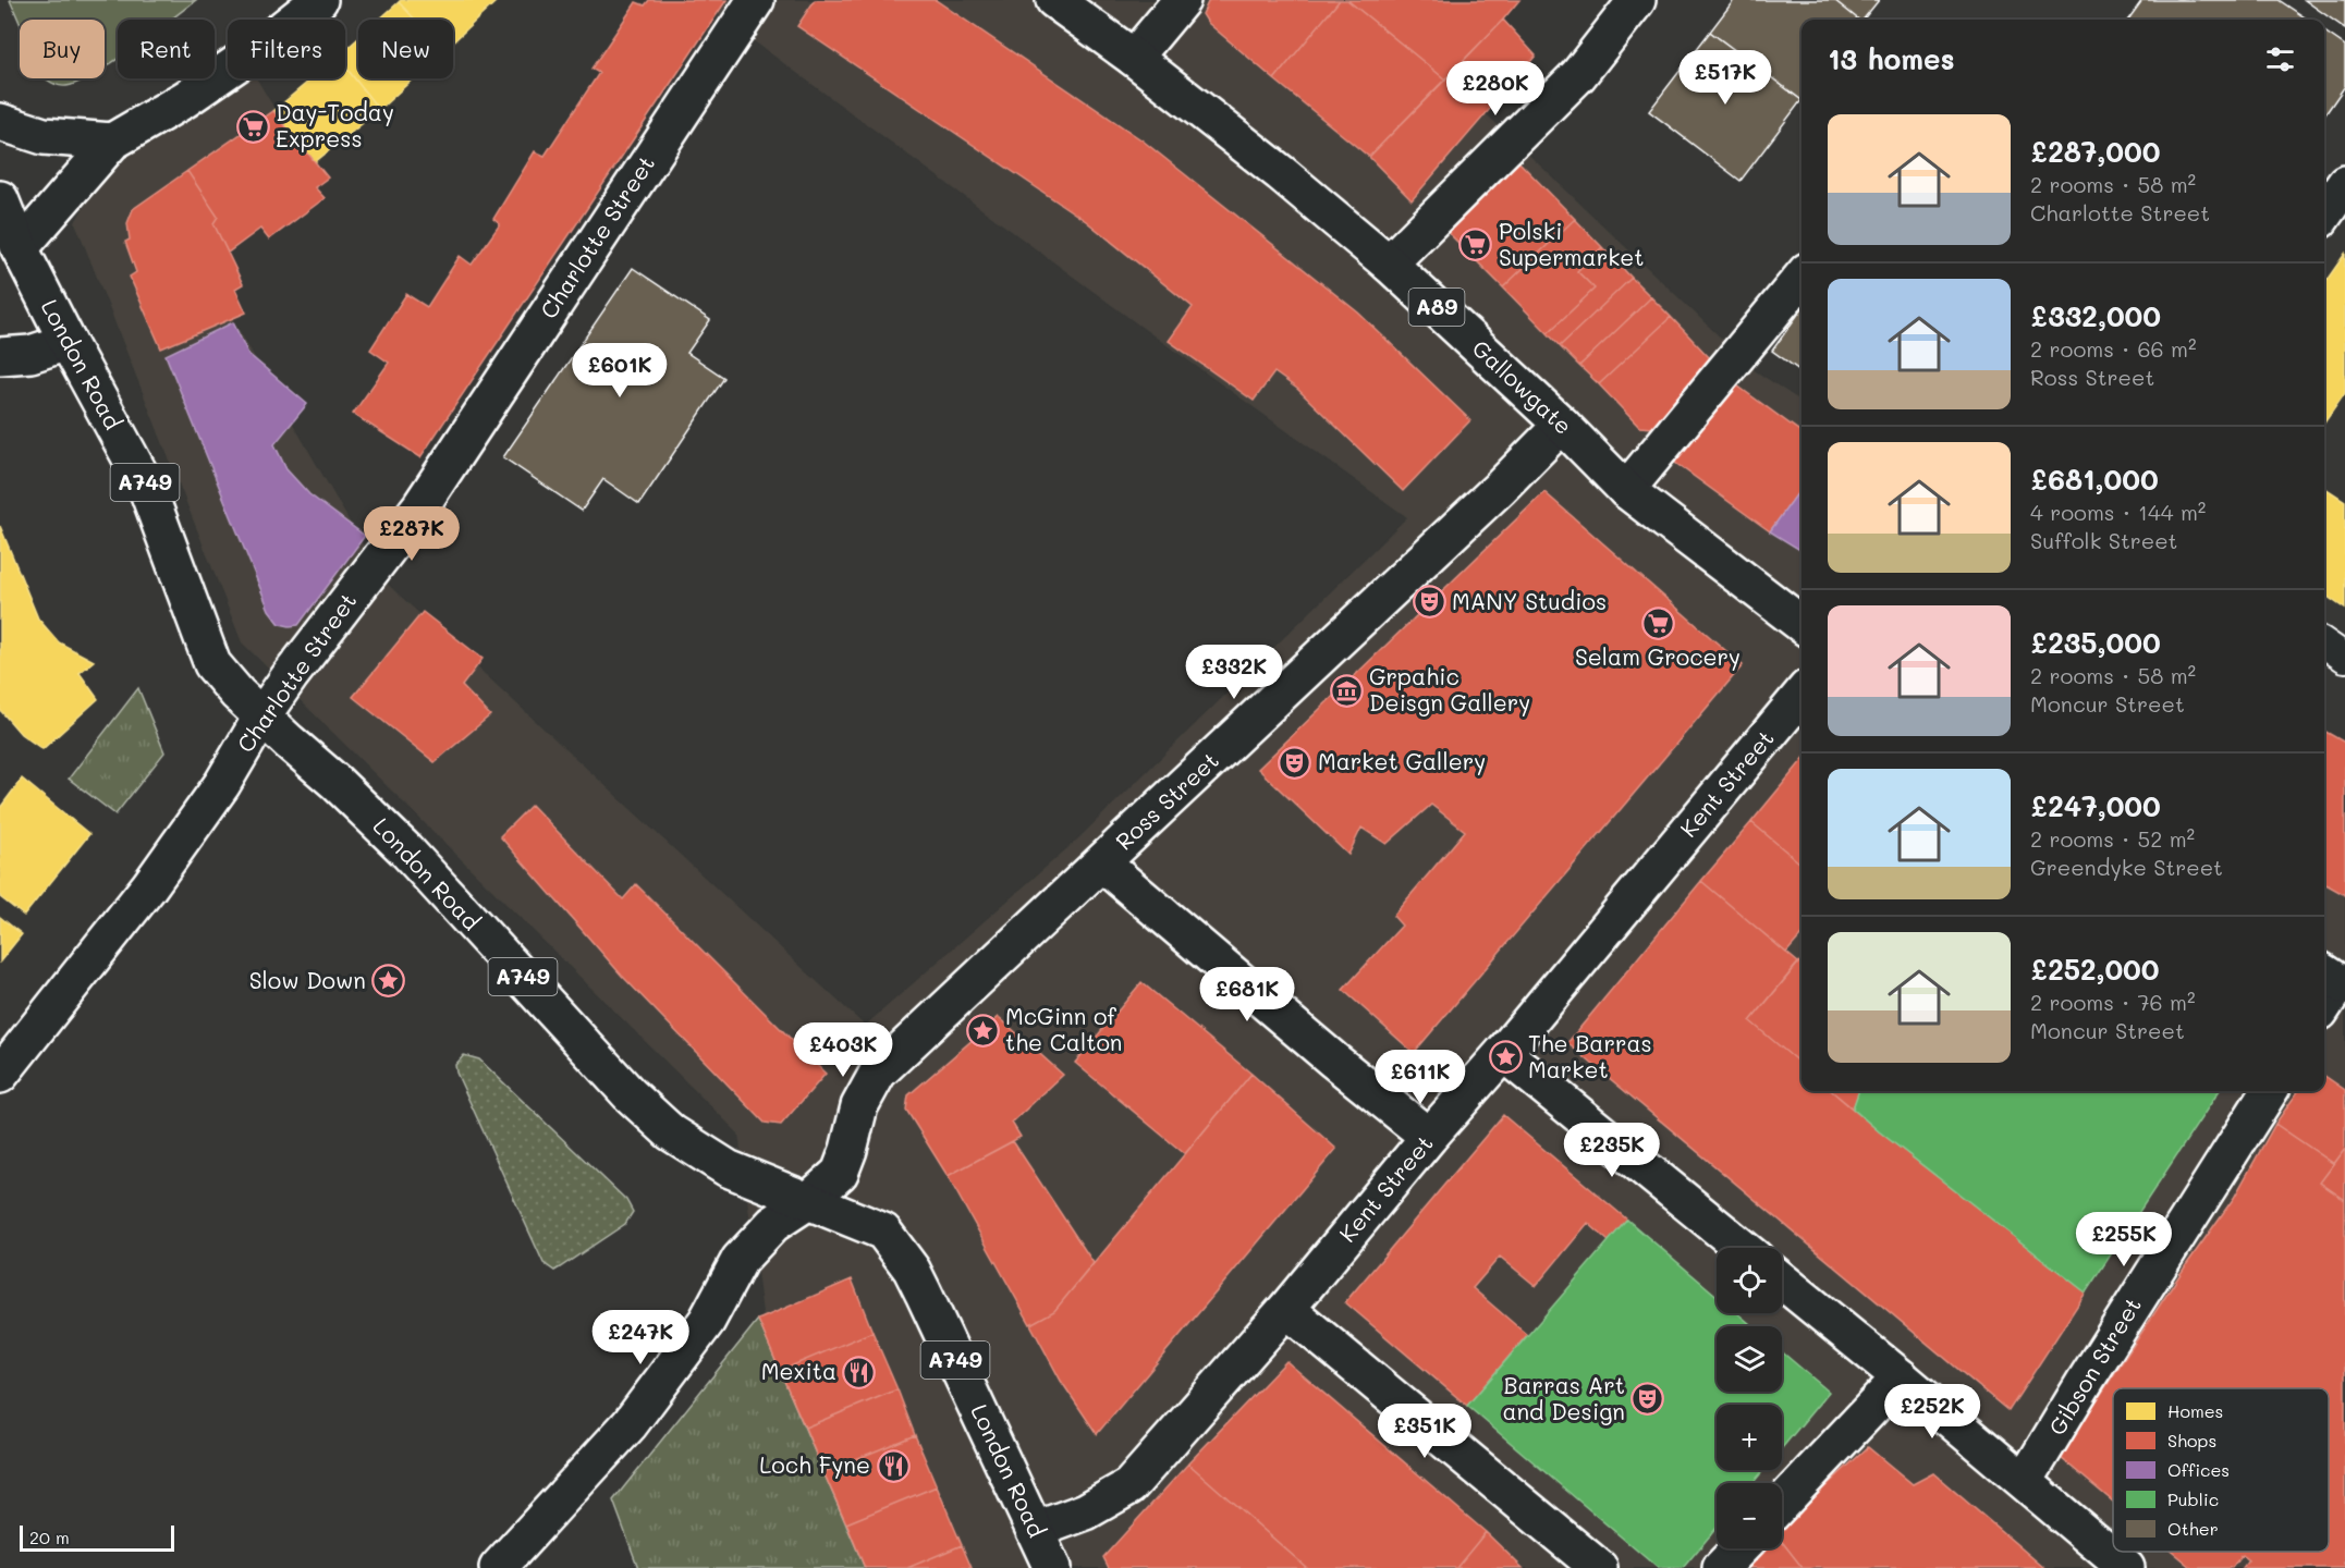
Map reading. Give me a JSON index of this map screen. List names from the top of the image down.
{
  "streets": {
    "street": [
      "Charlotte Street",
      "A89",
      "London Road",
      "Gallowgate",
      "A749",
      "Kent Street",
      "Ross Street",
      "Gibson Street"
    ]
  },
  "crossings": [
    ["Charlotte Street", "London Road"],
    ["London Road", "Kent Street"],
    ["London Road", "Ross Street"],
    ["Gallowgate", "Ross Street"]
  ],
  "places": {
    "supermarket": ["Day-Today Express", "Polski Supermarket", "Selam Grocery"],
    "theatre": ["MANY Studios", "Market Gallery", "Barras Art and Design"],
    "museum": ["Grpahic Deisgn Gallery"],
    "place": ["Slow Down", "McGinn of the Calton", "The Barras Market"],
    "restaurant": ["Mexita", "Loch Fyne"]
  },
  "legend": [
    "Homes",
    "Shops",
    "Offices",
    "Public",
    "Other"
  ],
  "scale_bar": "20 m",
  "page": {
    "chip": [
      "Buy",
      "Rent",
      "Filters",
      "New"
    ],
    "heading": "13 homes",
    "price": [
      "£517K",
      "£280K",
      "£601K",
      "£287K",
      "£332K",
      "£681K",
      "£403K",
      "£611K",
      "£235K",
      "£255K",
      "£247K",
      "£252K",
      "£351K"
    ],
    "list": [
      {
        "name": "£287,000",
        "note": "2 rooms · 58 m² · Charlotte Street"
      },
      {
        "name": "£332,000",
        "note": "2 rooms · 66 m² · Ross Street"
      },
      {
        "name": "£681,000",
        "note": "4 rooms · 144 m² · Suffolk Street"
      },
      {
        "name": "£235,000",
        "note": "2 rooms · 58 m² · Moncur Street"
      },
      {
        "name": "£247,000",
        "note": "2 rooms · 52 m² · Greendyke Street"
      },
      {
        "name": "£252,000",
        "note": "2 rooms · 76 m² · Moncur Street"
      }
    ],
    "map_buttons": ["+", "−"],
    "scale": "20 m"
  }
}
